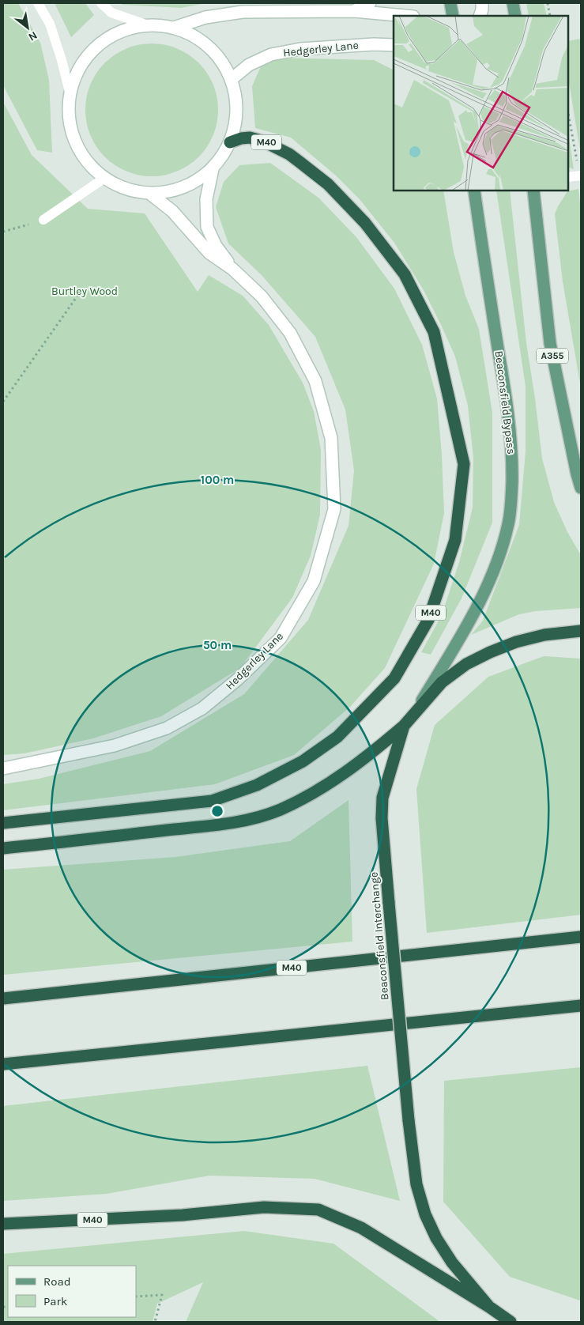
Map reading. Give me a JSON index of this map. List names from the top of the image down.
{
  "streets": {
    "highway": ["M40", "Beaconsfield Interchange"],
    "main road": ["A355", "Beaconsfield Bypass"],
    "street": ["Hedgerley Lane"]
  },
  "crossings": [
    ["M40", "Beaconsfield Interchange"],
    ["Beaconsfield Bypass", "Beaconsfield Interchange"]
  ],
  "parks": ["Burtley Wood"],
  "legend": ["Road", "Park"],
  "north": "bottom right",
  "rings": ["100 m", "50 m"]
}
